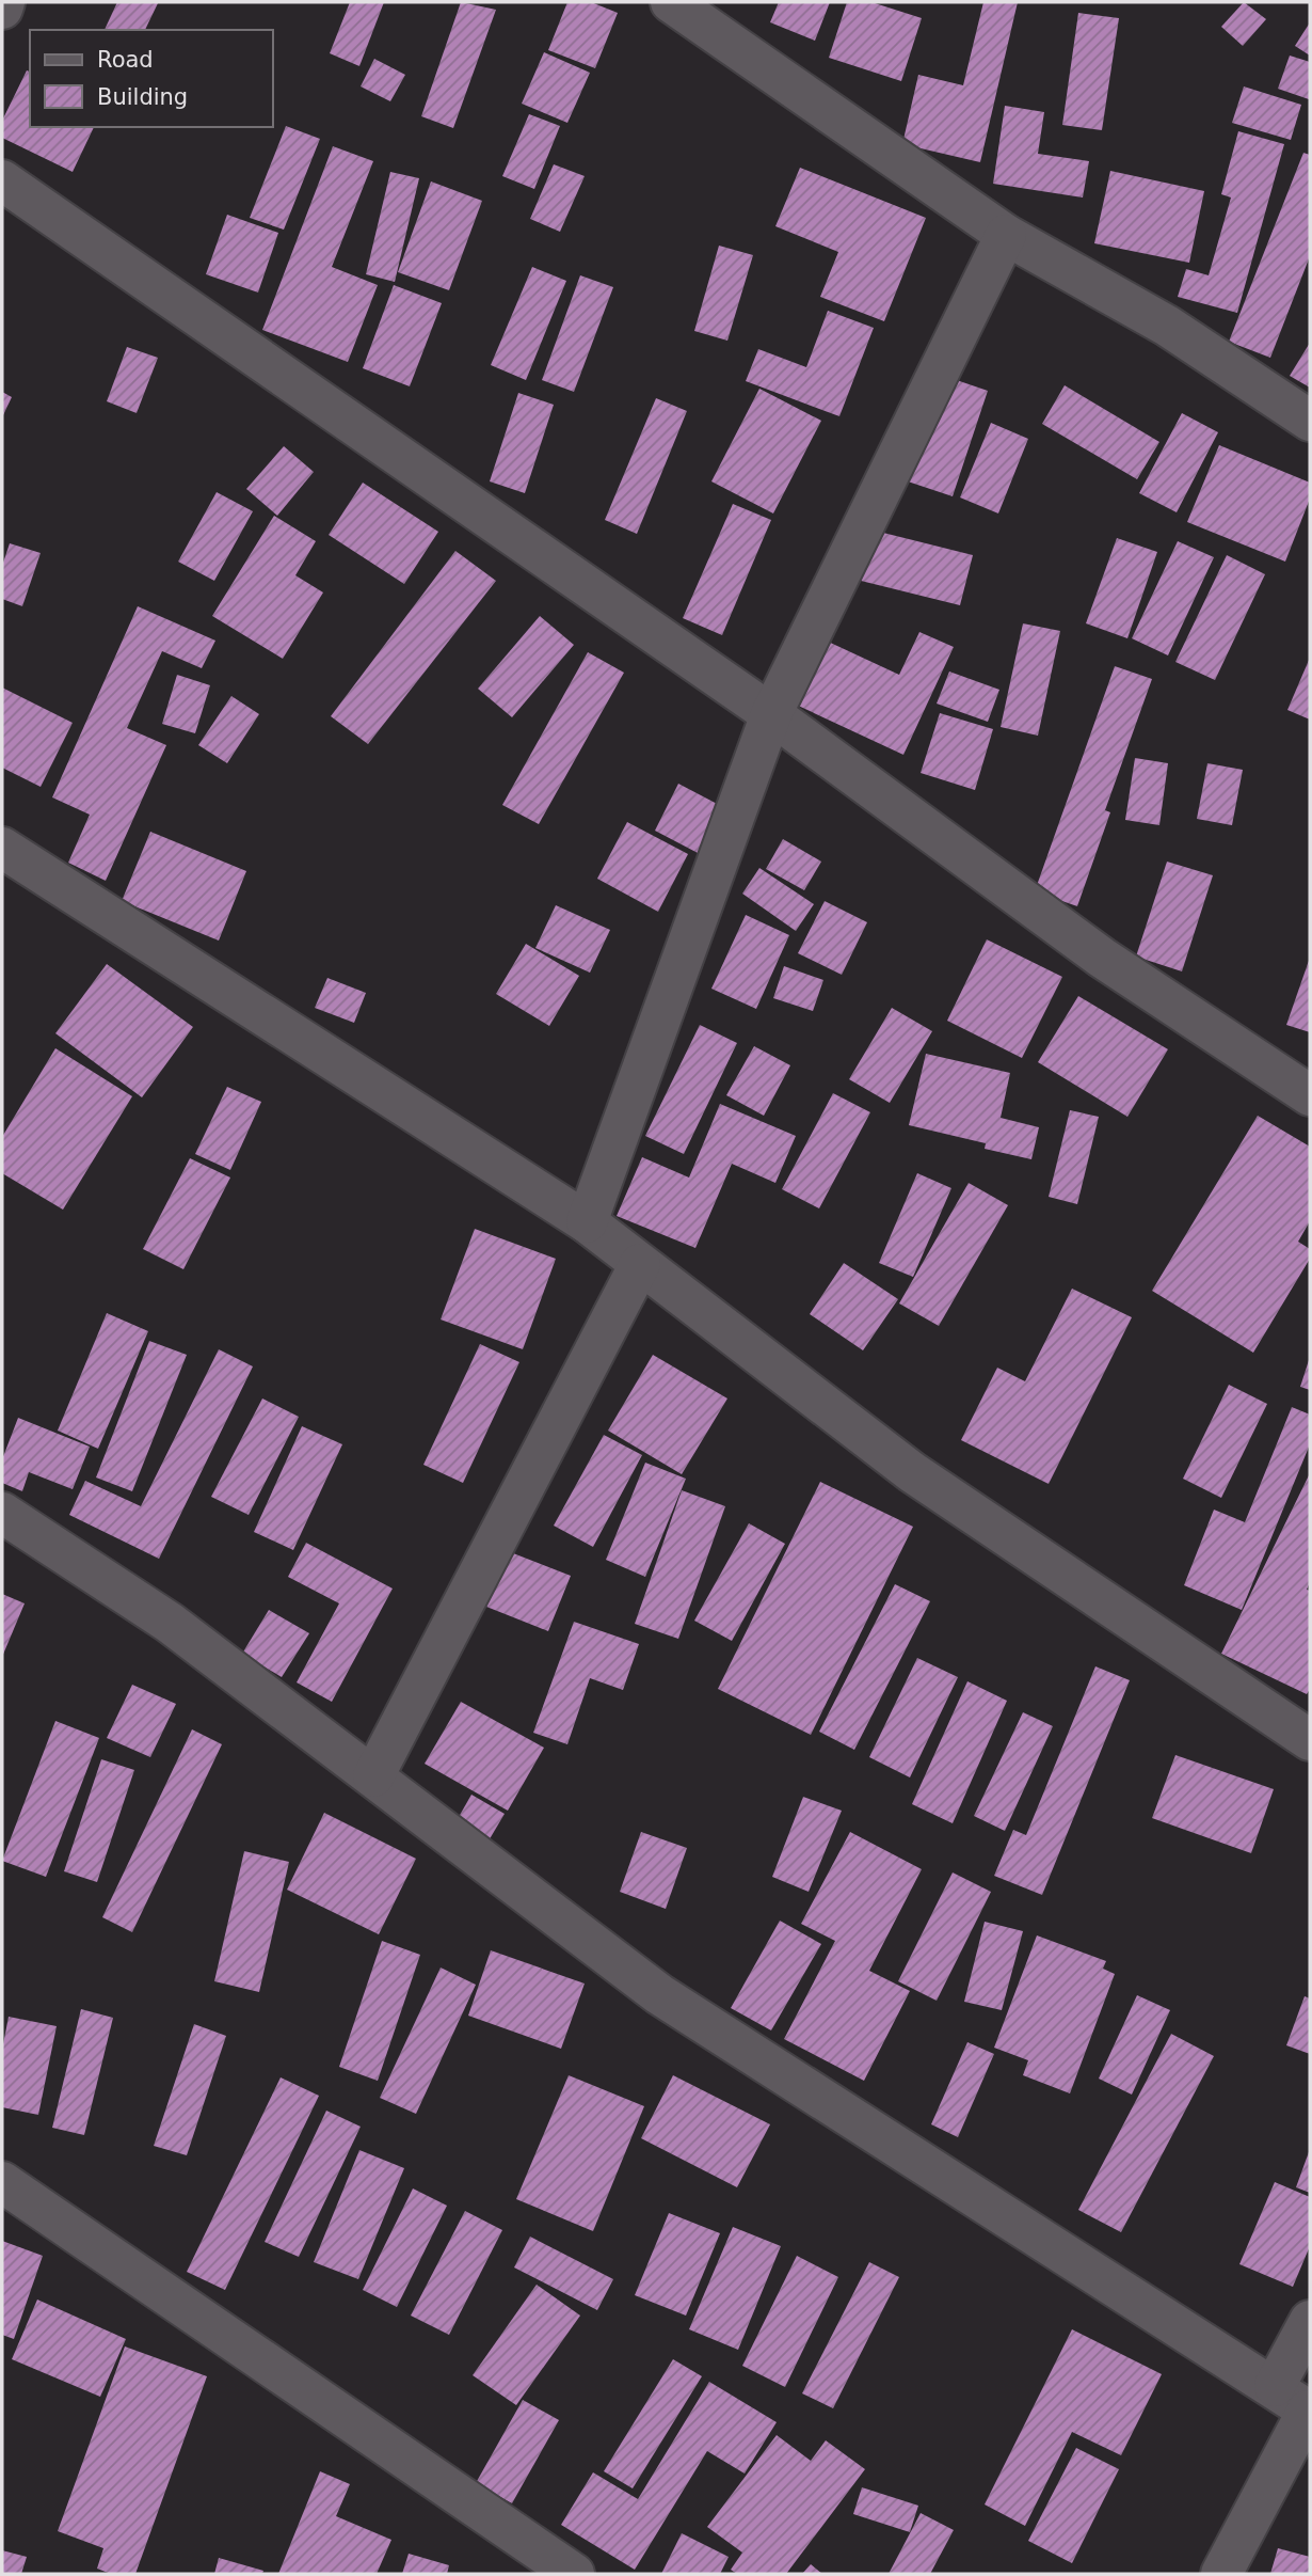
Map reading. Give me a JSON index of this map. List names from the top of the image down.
{
  "legend": ["Road", "Building"]
}
